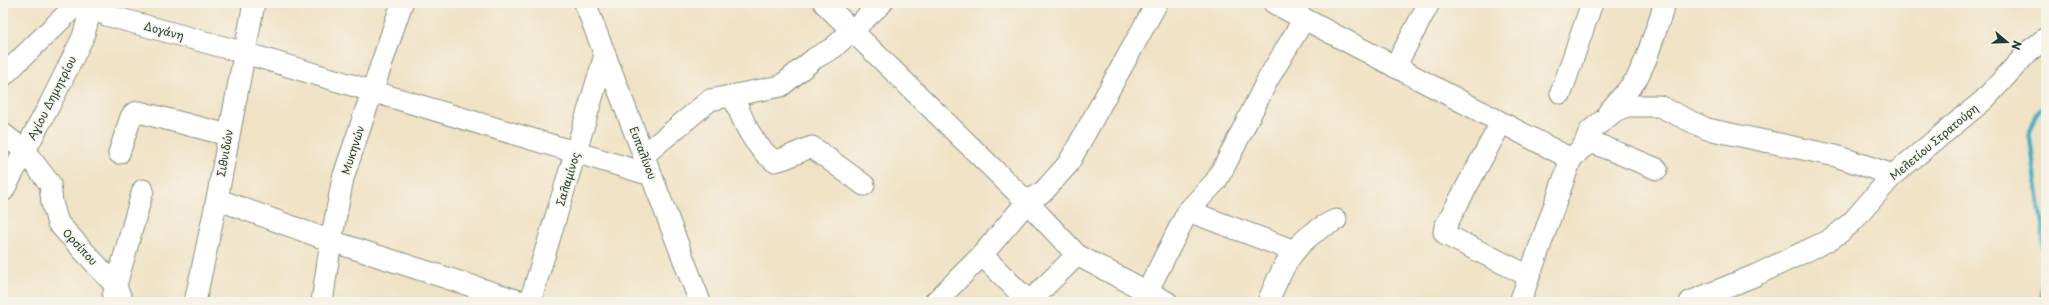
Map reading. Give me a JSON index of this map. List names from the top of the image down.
{
  "streets": {
    "street": [
      "Δογάνη",
      "Αγίου Δημητρίου",
      "Μελετίου Στρατούρη",
      "Μυκηνών",
      "Σιθνιδών",
      "Ευπαλίνου",
      "Σαλαμίνος",
      "Ορσίπου"
    ]
  },
  "crossings": [
    ["Δογάνη", "Αγίου Δημητρίου"],
    ["Δογάνη", "Μυκηνών"],
    ["Δογάνη", "Σιθνιδών"],
    ["Δογάνη", "Ευπαλίνου"],
    ["Δογάνη", "Σαλαμίνος"],
    ["Αγίου Δημητρίου", "Ορσίπου"],
    ["Ευπαλίνου", "Σαλαμίνος"]
  ],
  "north": "right"
}
